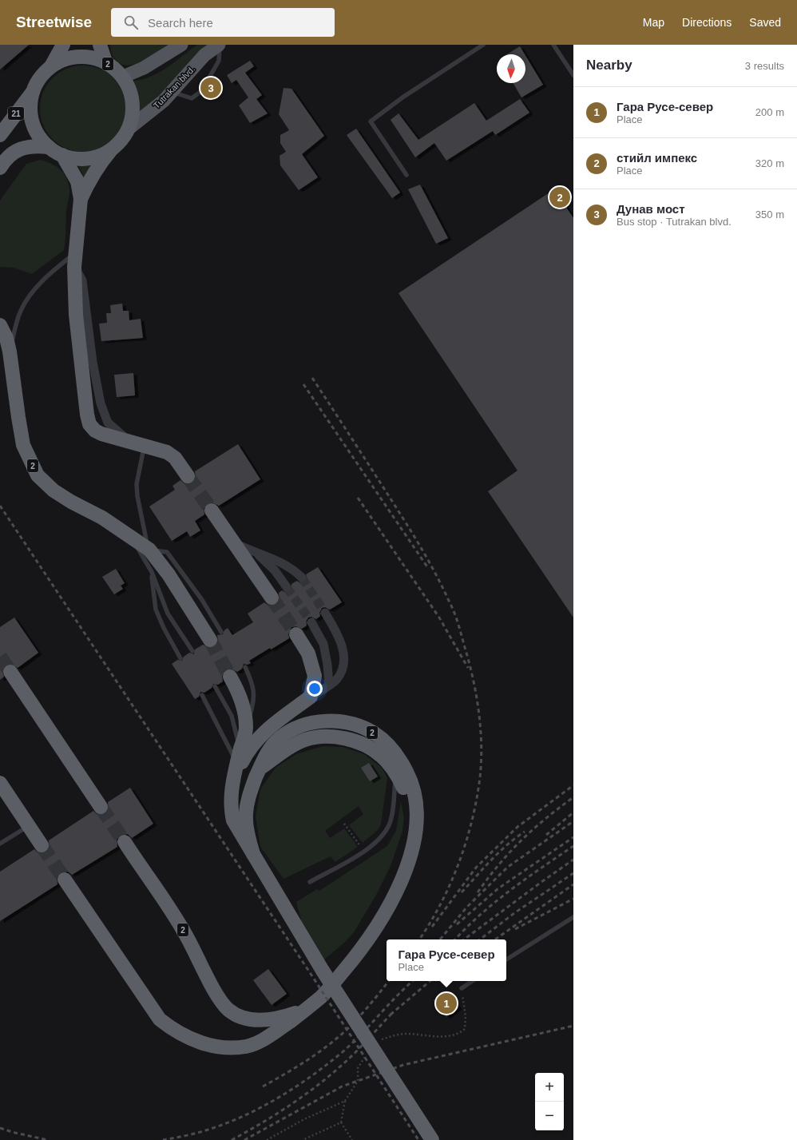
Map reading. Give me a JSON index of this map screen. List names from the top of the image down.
{
  "streets": {
    "highway": ["2", "21"],
    "main road": ["Tutrakan blvd."]
  },
  "crossings": [
    ["2", "Tutrakan blvd."],
    ["2", "21"],
    ["Tutrakan blvd.", "21"]
  ],
  "north": "bottom",
  "page": {
    "header": "Streetwise",
    "search": "Search here",
    "nav": ["Map", "Directions", "Saved"],
    "heading": ["Nearby", "3 results"],
    "pins": ["3", "2", "1"],
    "list": [
      {
        "mark": "1",
        "name": "Гара Русе-север",
        "note": "Place",
        "value": "200 m"
      },
      {
        "mark": "2",
        "name": "стийл импекс",
        "note": "Place",
        "value": "320 m"
      },
      {
        "mark": "3",
        "name": "Дунав мост",
        "note": "Bus stop · Tutrakan blvd.",
        "value": "350 m"
      }
    ],
    "popup": ["Гара Русе-север", "Place"],
    "map_buttons": ["+", "−"]
  }
}
